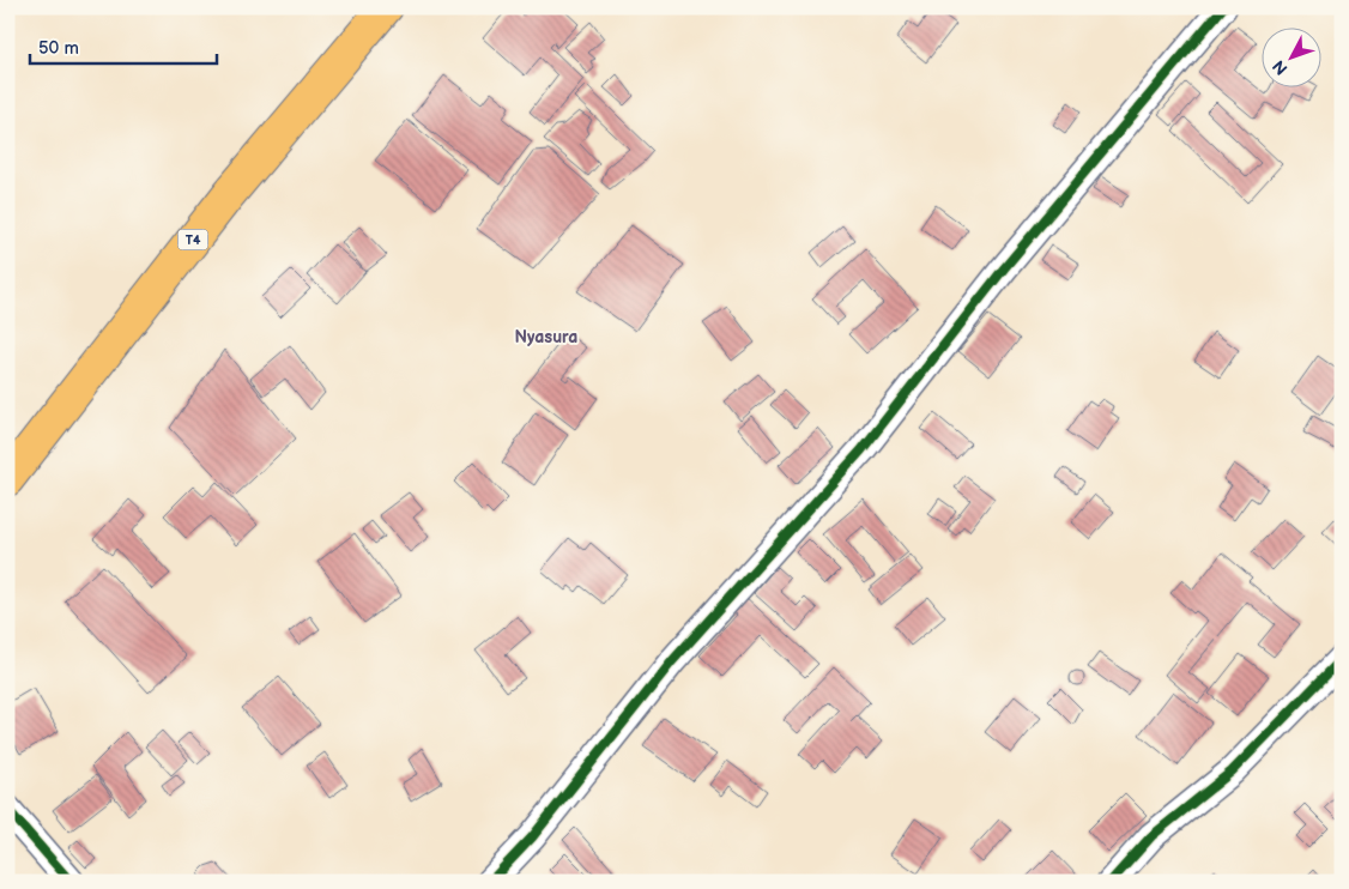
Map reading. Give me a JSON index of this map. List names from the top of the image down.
{
  "streets": {
    "highway": ["T4"]
  },
  "districts": ["Nyasura"],
  "scale_bar": "50 m",
  "north": "bottom left"
}
